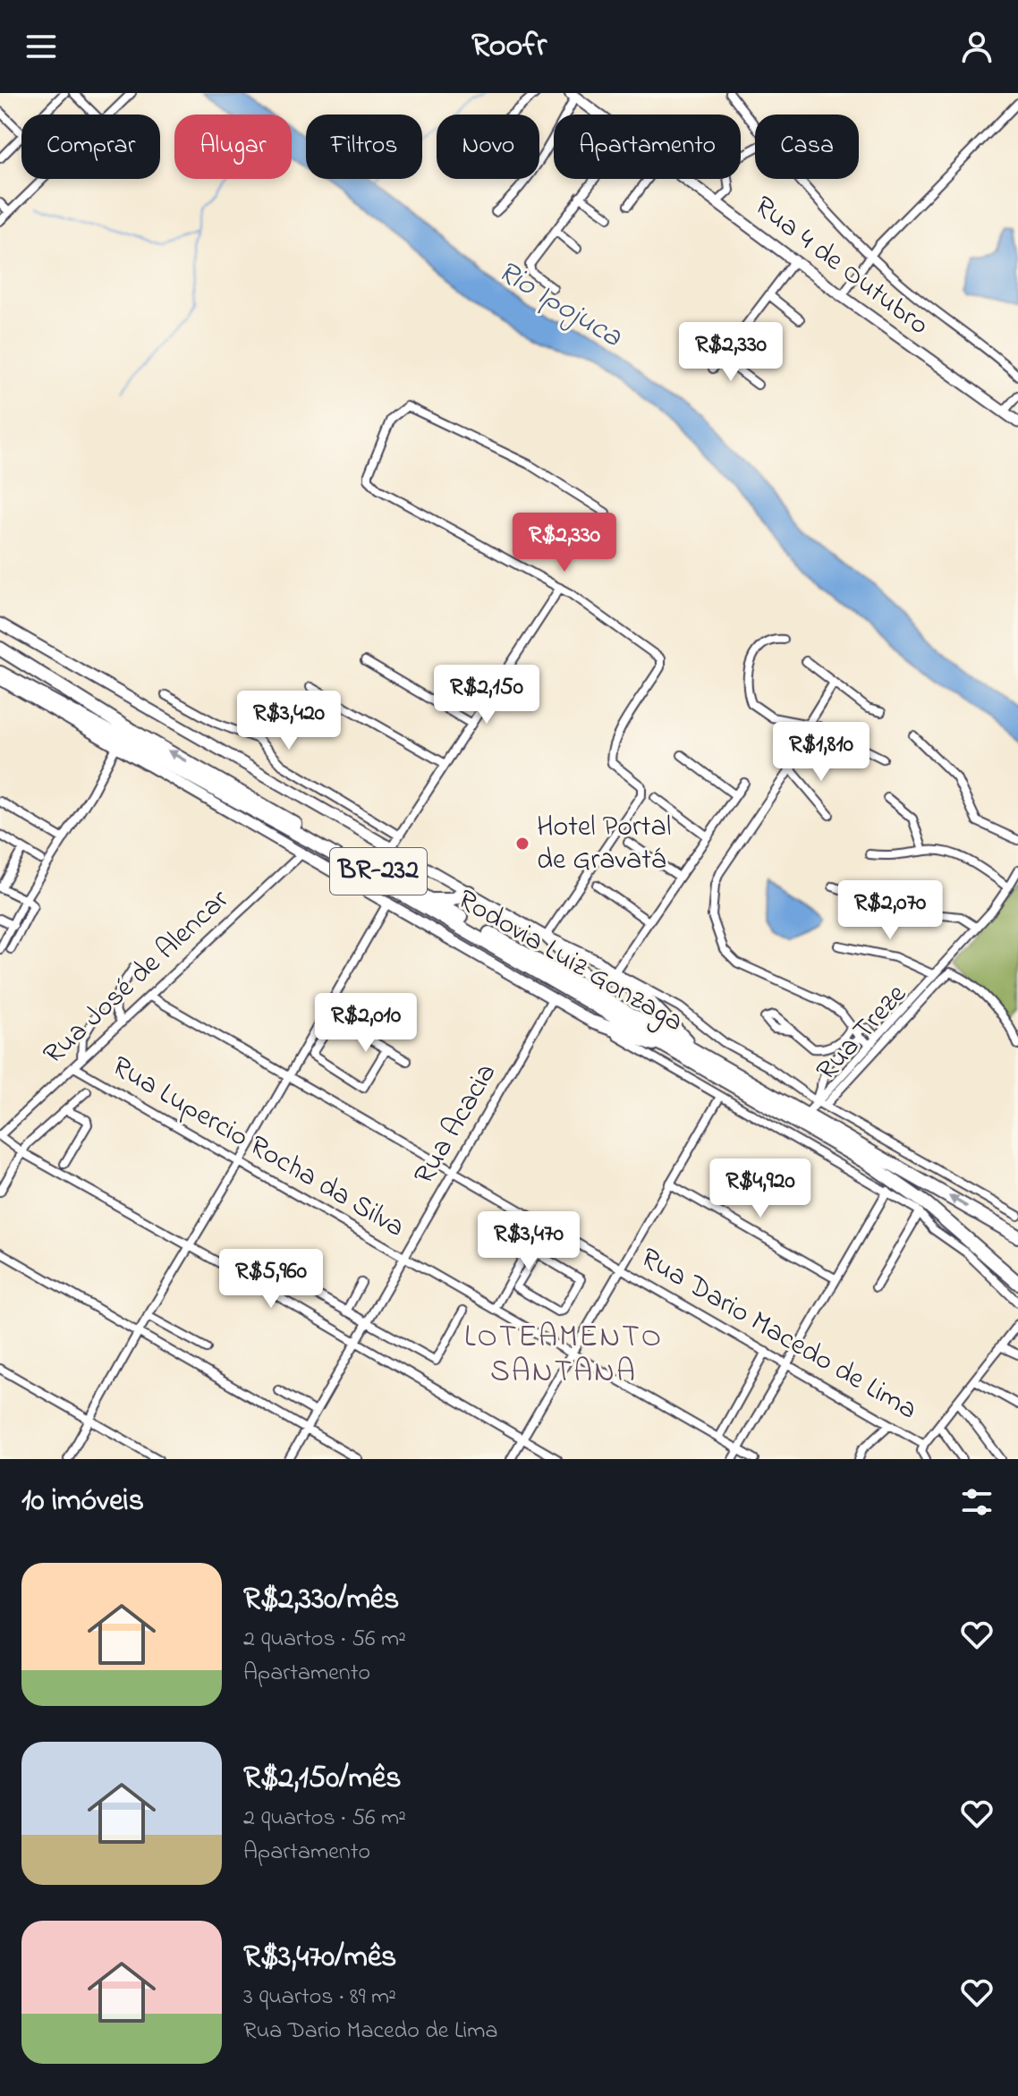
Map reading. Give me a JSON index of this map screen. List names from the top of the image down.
{
  "streets": {
    "highway": ["BR-232", "Rodovia Luiz Gonzaga"],
    "main road": ["Rua 4 de Outubro"],
    "street": [
      "Rua José de Alencar",
      "Rua Treze",
      "Rua Acacia",
      "Rua Lupercio Rocha da Silva",
      "Rua Dario Macedo de Lima"
    ]
  },
  "crossings": [
    ["Rua José de Alencar", "Rua Lupercio Rocha da Silva"],
    ["Rua José de Alencar", "Rua Dario Macedo de Lima"],
    ["Rua Acacia", "Rua Lupercio Rocha da Silva"],
    ["Rua Acacia", "Rua Dario Macedo de Lima"]
  ],
  "districts": ["LOTEAMENTO SANTANA"],
  "water": ["Rio Ipojuca"],
  "places": ["Hotel Portal de Gravatá"],
  "page": {
    "header": "Roofr",
    "chip": [
      "Comprar",
      "Alugar",
      "Filtros",
      "Novo",
      "Apartamento",
      "Casa"
    ],
    "price": [
      "R$2,330",
      "R$2,330",
      "R$2,150",
      "R$3,420",
      "R$1,810",
      "R$2,070",
      "R$2,010",
      "R$4,920",
      "R$3,470",
      "R$5,960"
    ],
    "heading": "10 imóveis",
    "list": [
      {
        "name": "R$2,330/mês",
        "note": "2 quartos · 56 m² · Apartamento"
      },
      {
        "name": "R$2,150/mês",
        "note": "2 quartos · 56 m² · Apartamento"
      },
      {
        "name": "R$3,470/mês",
        "note": "3 quartos · 89 m² · Rua Dario Macedo de Lima"
      }
    ]
  }
}
